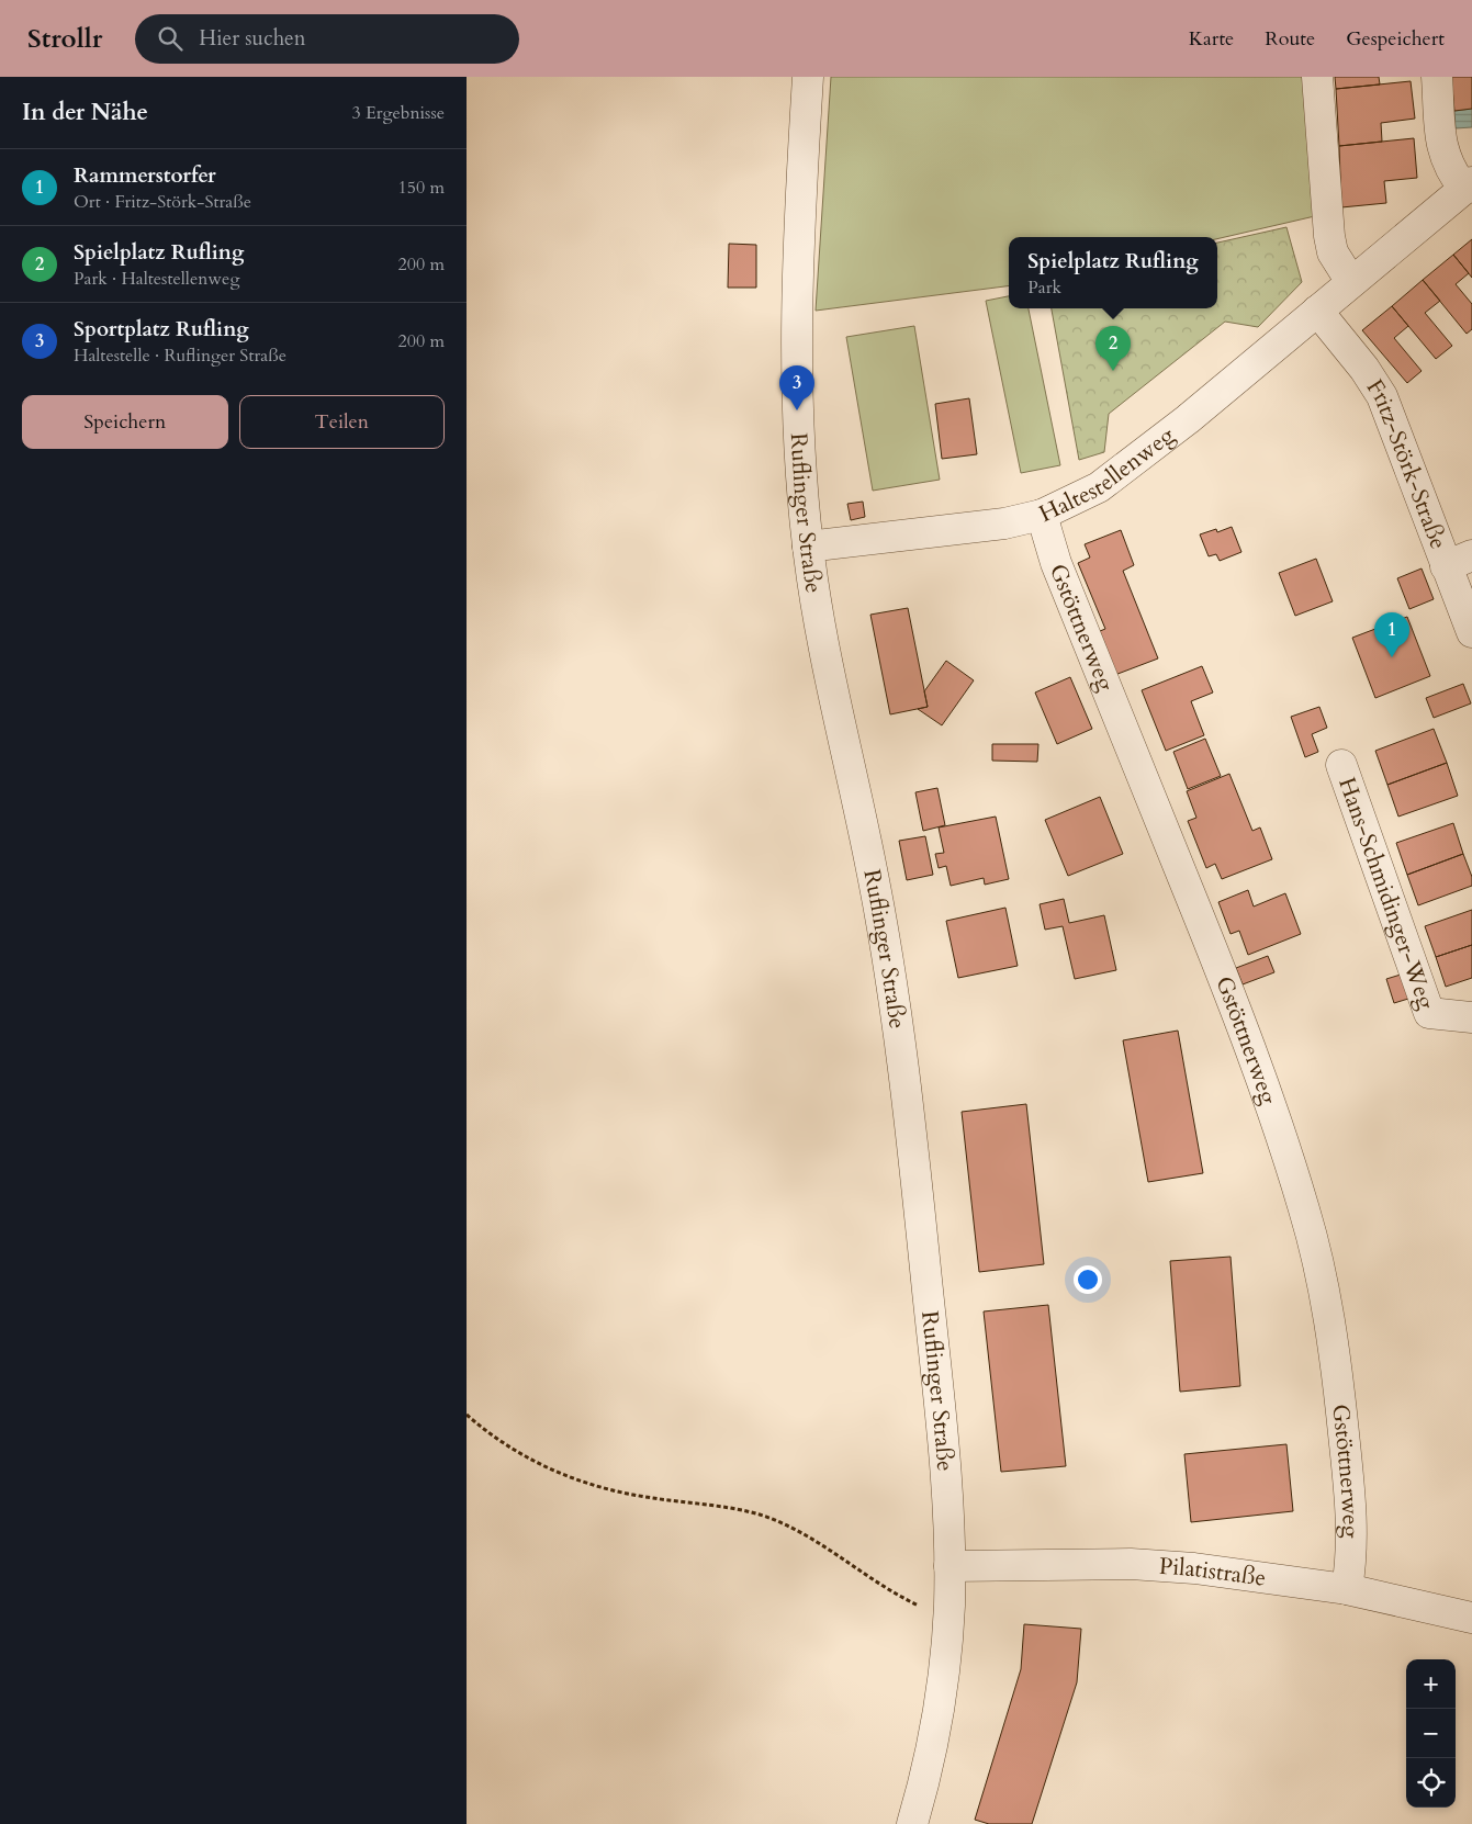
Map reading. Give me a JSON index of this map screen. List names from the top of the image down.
{
  "streets": {
    "street": [
      "Fritz-Störk-Straße",
      "Haltestellenweg",
      "Ruflinger Straße",
      "Gstöttnerweg",
      "Hans-Schmidinger-Weg",
      "Pilatistraße"
    ]
  },
  "crossings": [
    ["Fritz-Störk-Straße", "Haltestellenweg"],
    ["Haltestellenweg", "Ruflinger Straße"],
    ["Haltestellenweg", "Gstöttnerweg"],
    ["Ruflinger Straße", "Pilatistraße"],
    ["Gstöttnerweg", "Pilatistraße"]
  ],
  "page": {
    "header": "Strollr",
    "search": "Hier suchen",
    "nav": ["Karte", "Route", "Gespeichert"],
    "heading": ["In der Nähe", "3 Ergebnisse"],
    "list": [
      {
        "mark": "1",
        "name": "Rammerstorfer",
        "note": "Ort · Fritz-Störk-Straße",
        "value": "150 m"
      },
      {
        "mark": "2",
        "name": "Spielplatz Rufling",
        "note": "Park · Haltestellenweg",
        "value": "200 m"
      },
      {
        "mark": "3",
        "name": "Sportplatz Rufling",
        "note": "Haltestelle · Ruflinger Straße",
        "value": "200 m"
      }
    ],
    "popup": ["Spielplatz Rufling", "Park"],
    "pins": ["2", "3", "1"],
    "buttons": ["Speichern", "Teilen"],
    "map_buttons": ["+", "−"]
  }
}
